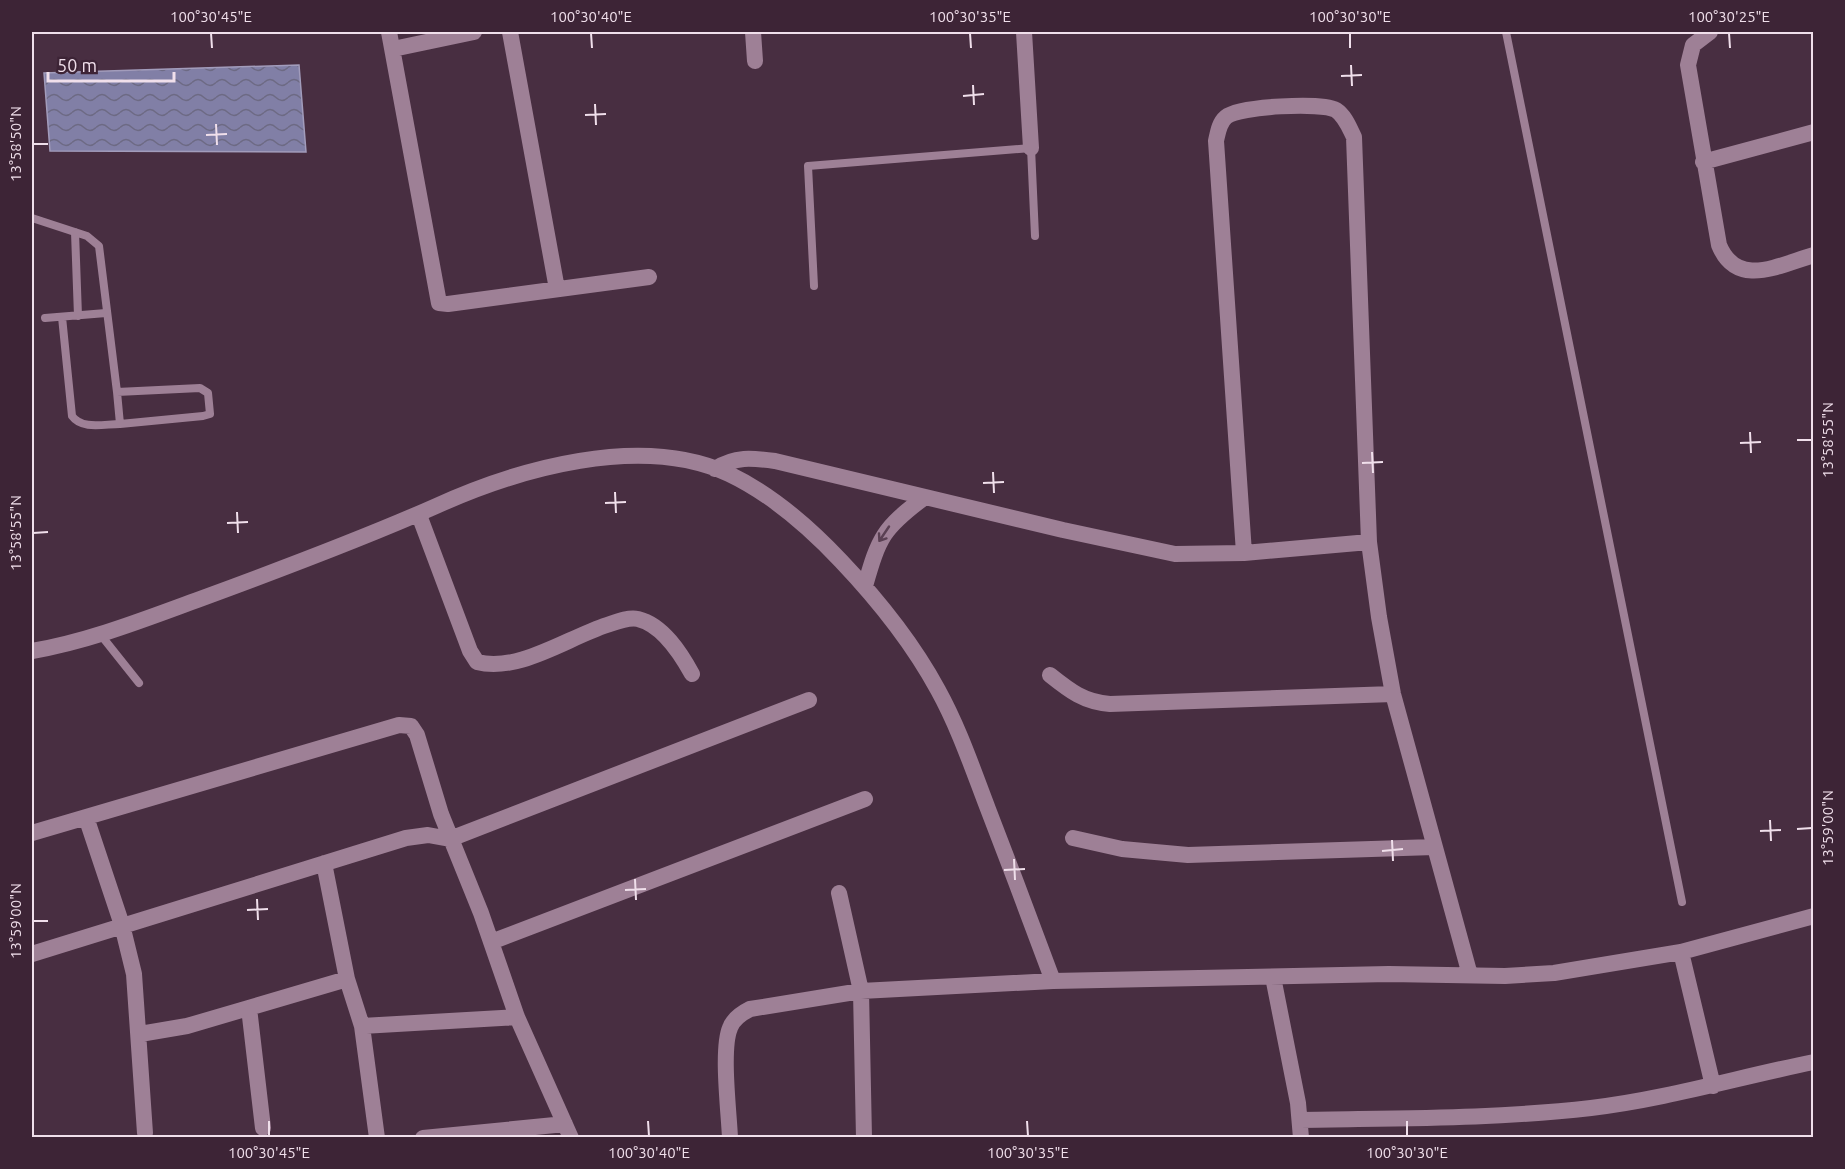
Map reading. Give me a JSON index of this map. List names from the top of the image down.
{
  "scale_bar": "50 m",
  "coordinates": [
    "100°30'45\"E",
    "100°30'40\"E",
    "100°30'35\"E",
    "100°30'30\"E",
    "100°30'25\"E",
    "13°58'50\"N",
    "13°58'55\"N",
    "13°59'00\"N"
  ]
}
